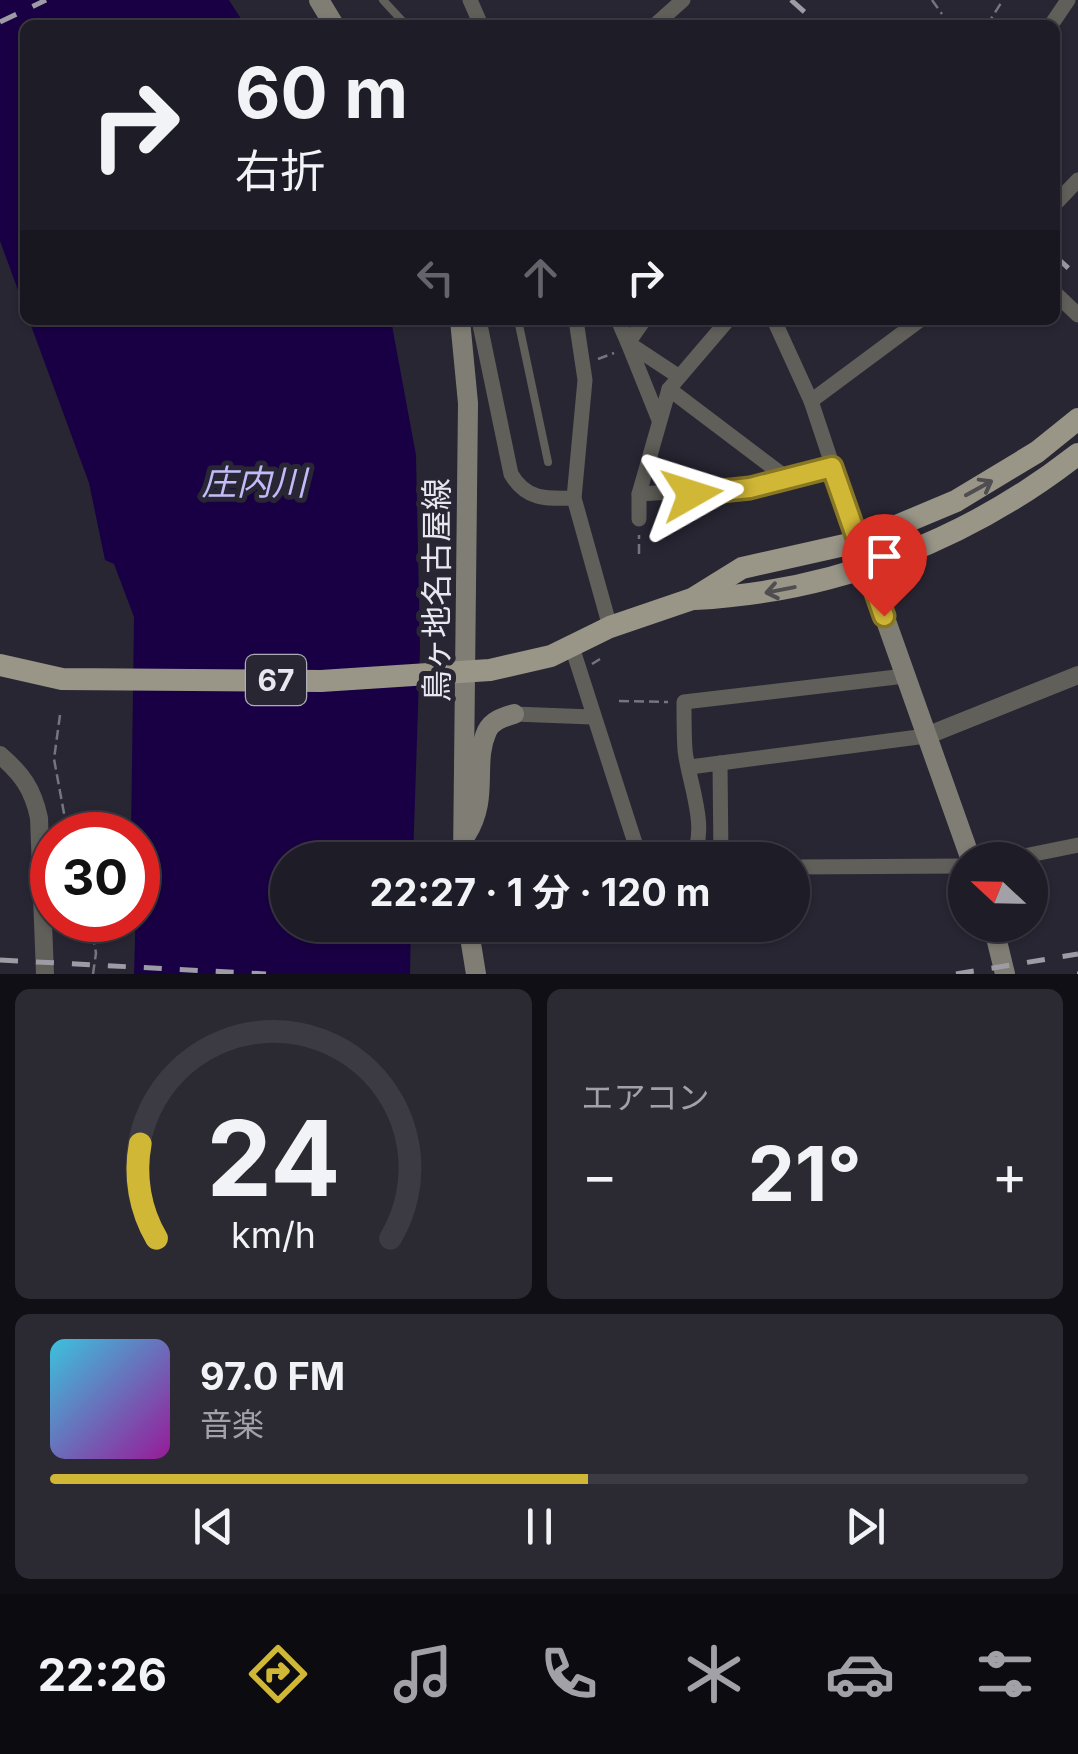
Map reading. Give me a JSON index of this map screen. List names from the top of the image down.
{
  "streets": {
    "main road": ["鳥ヶ地名古屋線", "67"]
  },
  "water": ["庄内川"],
  "north": "left",
  "page": {
    "turn": ["60 m", "右折"],
    "limit": "30",
    "trip": "22:27 · 1 分 · 120 m",
    "tile": "エアコン",
    "heat": ["−", "21°", "+"],
    "song": ["97.0 FM", "音楽"],
    "tabs": "22:26",
    "gauge": ["24", "km/h"]
  }
}
